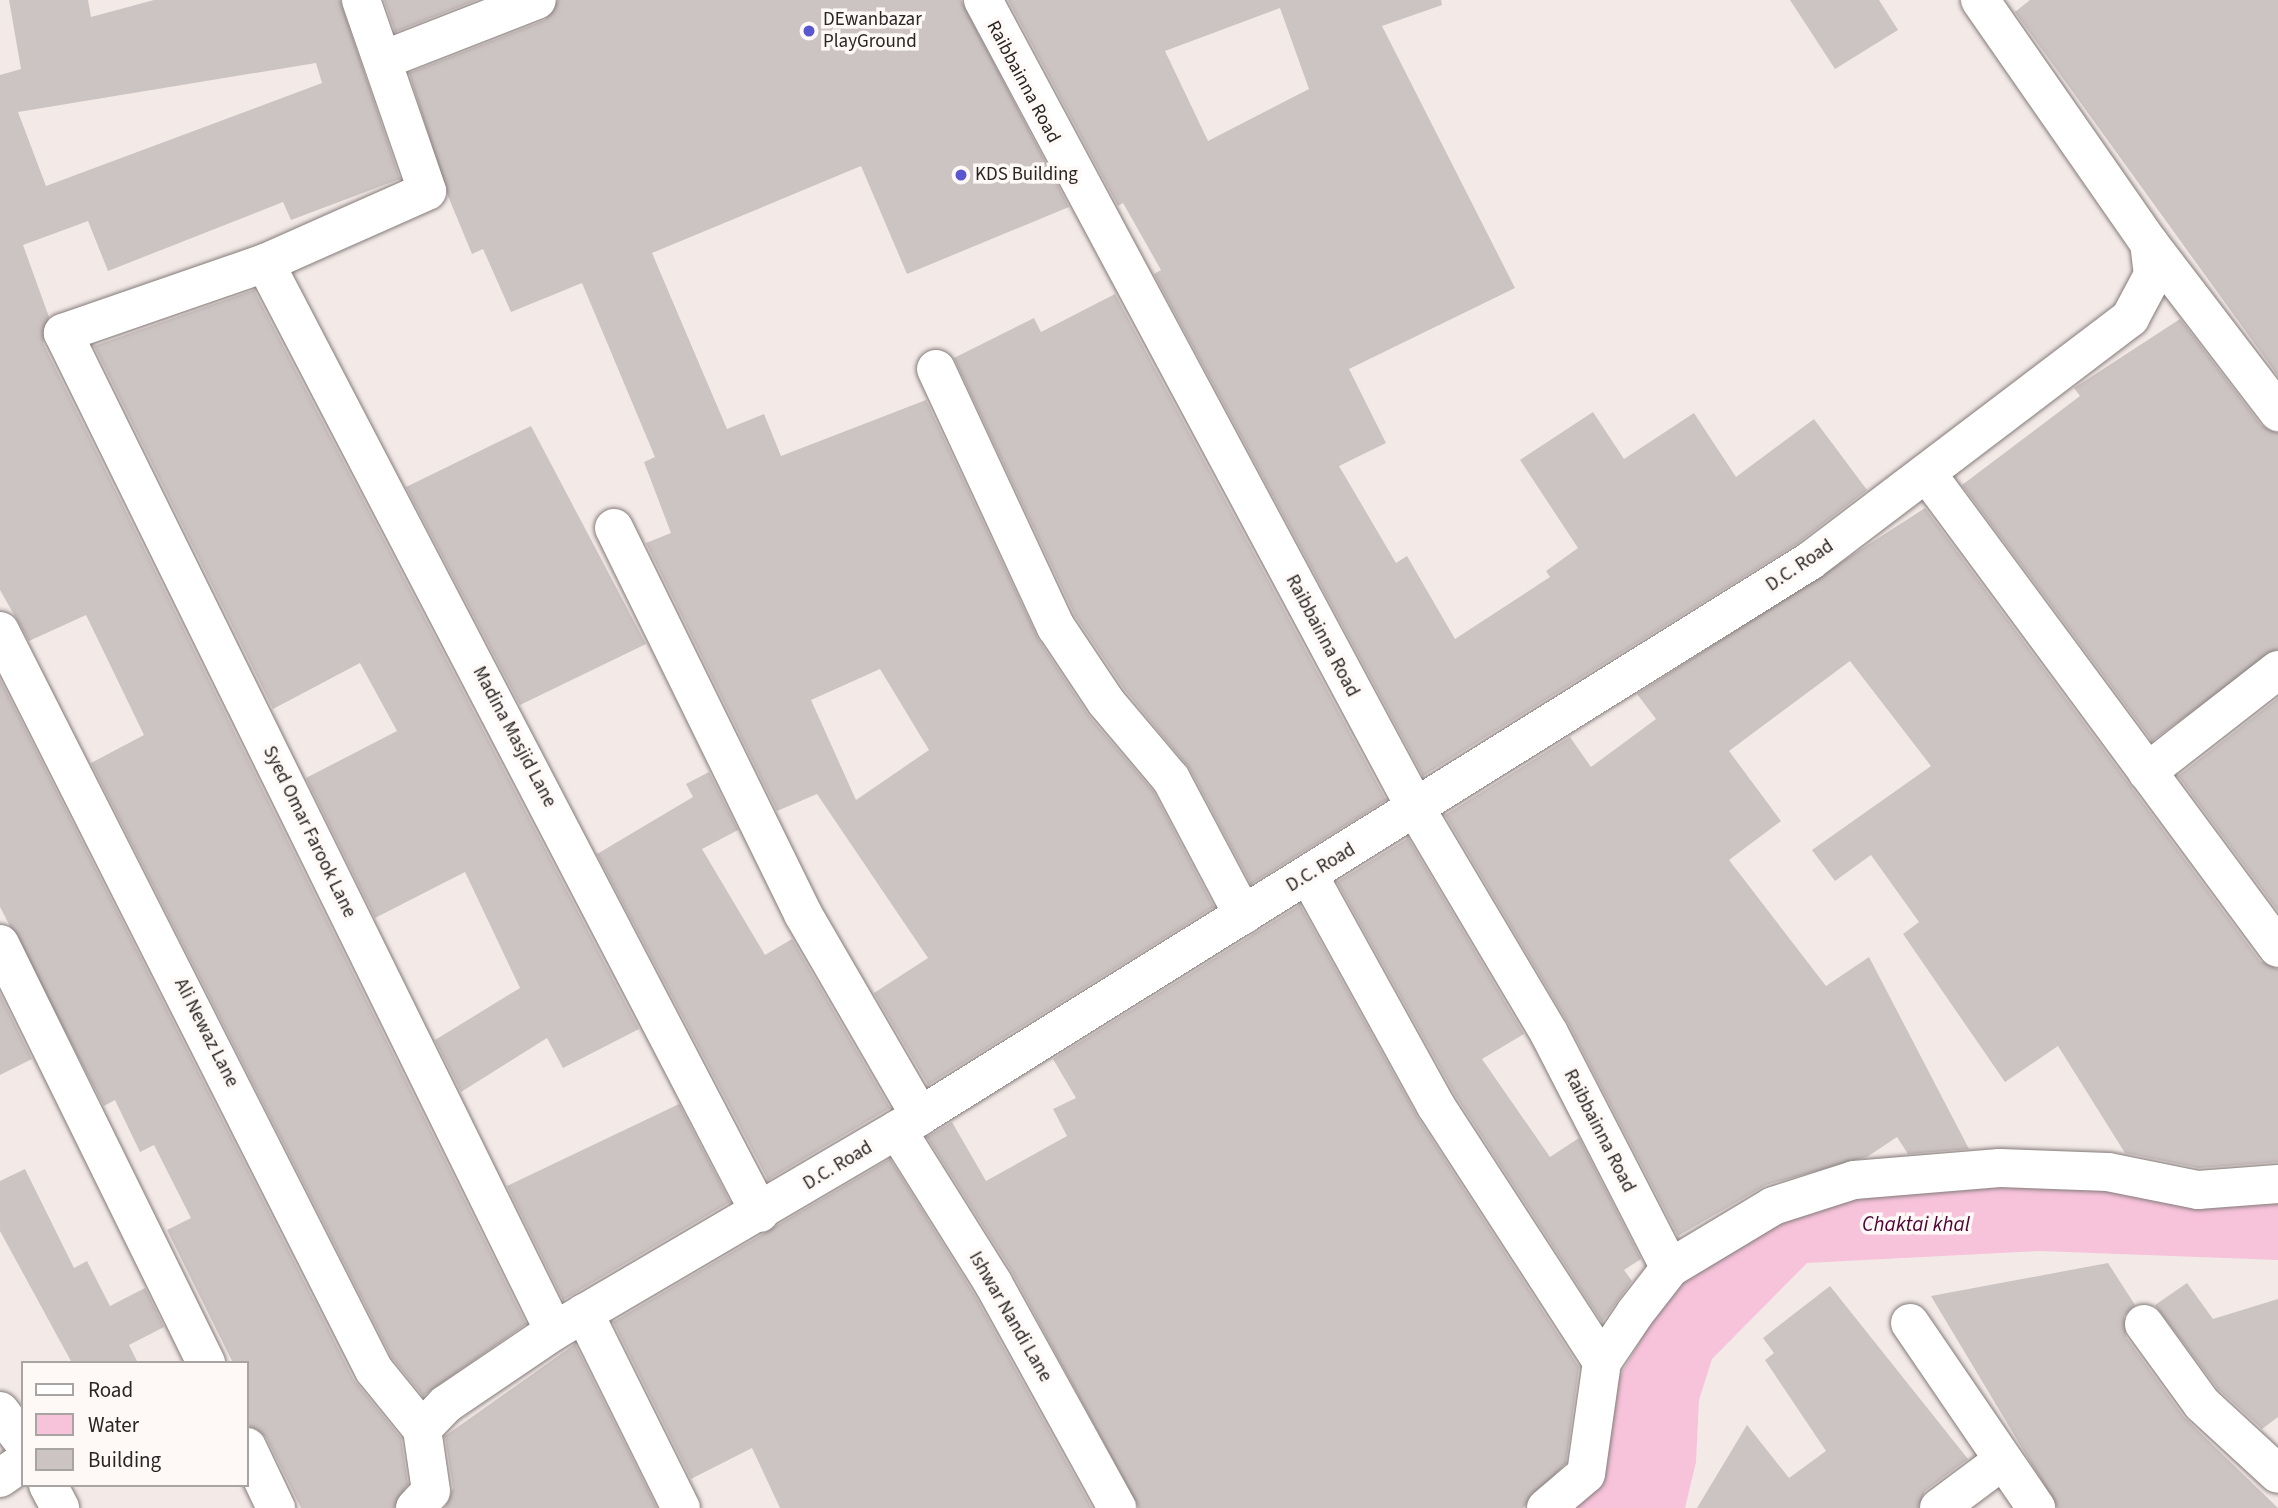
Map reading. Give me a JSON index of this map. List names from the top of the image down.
{
  "streets": {
    "street": [
      "Raibbainna Road",
      "D.C. Road",
      "Madina Masjid Lane",
      "Syed Omar Farook Lane",
      "Ali Newaz Lane",
      "Ishwar Nandi Lane"
    ]
  },
  "crossings": [
    ["Raibbainna Road", "D.C. Road"],
    ["D.C. Road", "Madina Masjid Lane"],
    ["D.C. Road", "Syed Omar Farook Lane"],
    ["D.C. Road", "Ali Newaz Lane"],
    ["D.C. Road", "Ishwar Nandi Lane"],
    ["Madina Masjid Lane", "Syed Omar Farook Lane"]
  ],
  "water": ["Chaktai khal"],
  "places": ["DEwanbazar PlayGround", "KDS Building"],
  "legend": ["Road", "Water", "Building"]
}
